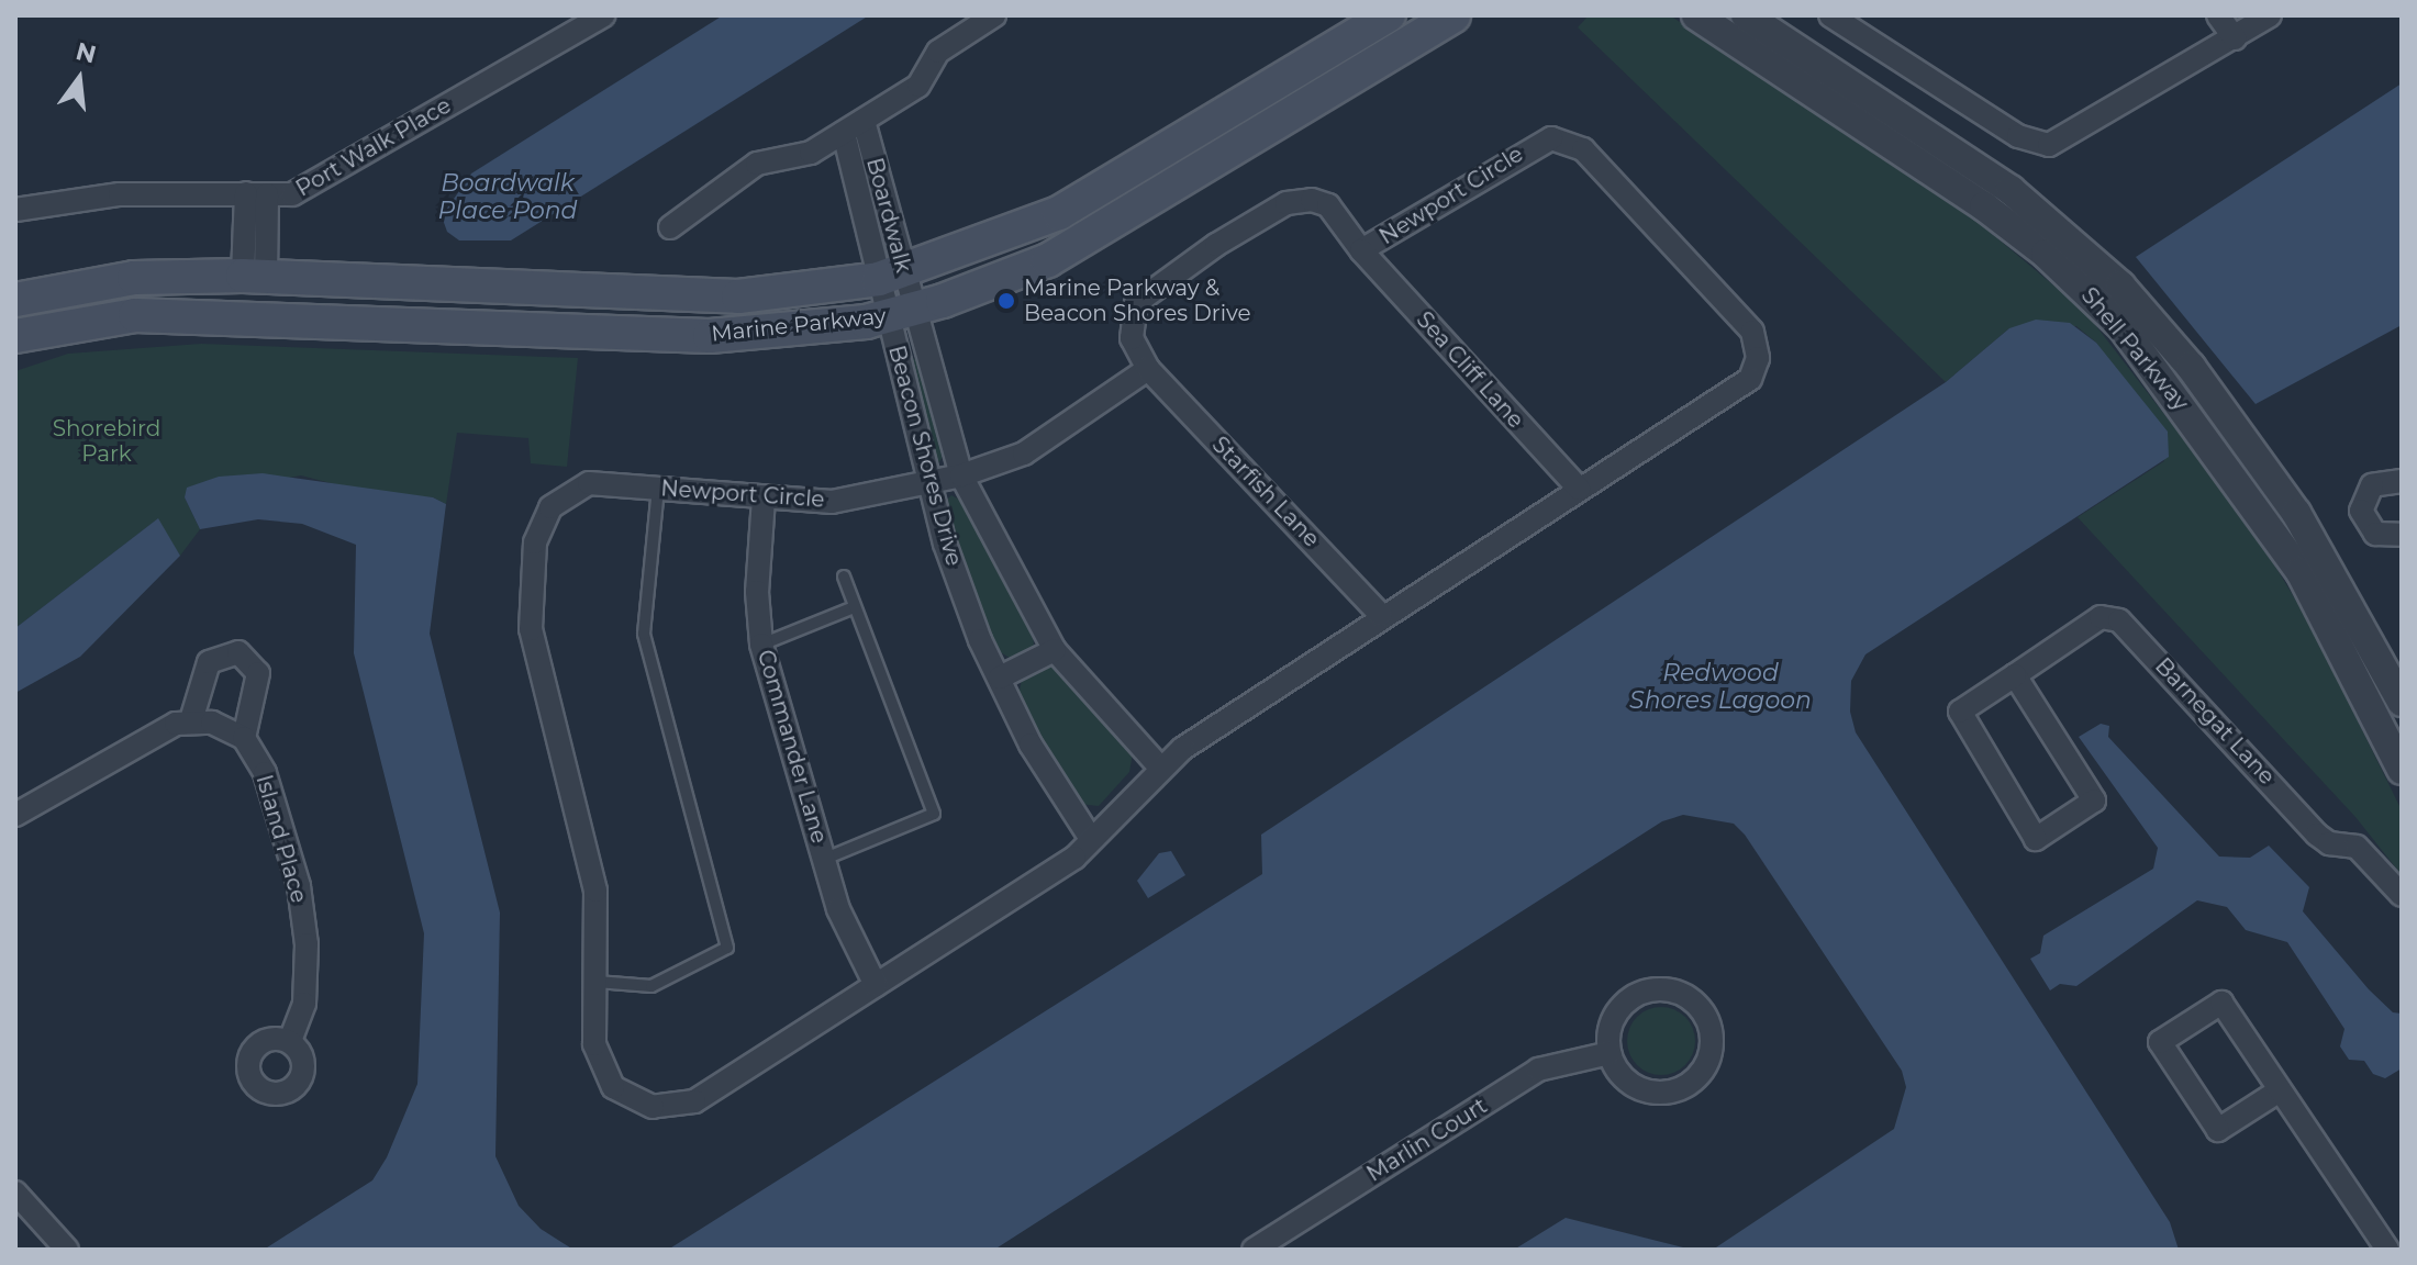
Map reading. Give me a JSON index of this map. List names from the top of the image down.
{
  "streets": {
    "main road": ["Marine Parkway"],
    "street": [
      "Port Walk Place",
      "Newport Circle",
      "Boardwalk",
      "Shell Parkway",
      "Sea Cliff Lane",
      "Beacon Shores Drive",
      "Starfish Lane",
      "Barnegat Lane",
      "Commander Lane",
      "Island Place",
      "Marlin Court"
    ]
  },
  "crossings": [
    ["Newport Circle", "Sea Cliff Lane"],
    ["Newport Circle", "Beacon Shores Drive"],
    ["Newport Circle", "Starfish Lane"],
    ["Newport Circle", "Commander Lane"],
    ["Boardwalk", "Marine Parkway"],
    ["Boardwalk", "Beacon Shores Drive"],
    ["Marine Parkway", "Beacon Shores Drive"]
  ],
  "water": ["Boardwalk Place Pond", "Redwood Shores Lagoon"],
  "parks": ["Shorebird Park"],
  "places": ["Marine Parkway & Beacon Shores Drive"],
  "north": "top"
}
